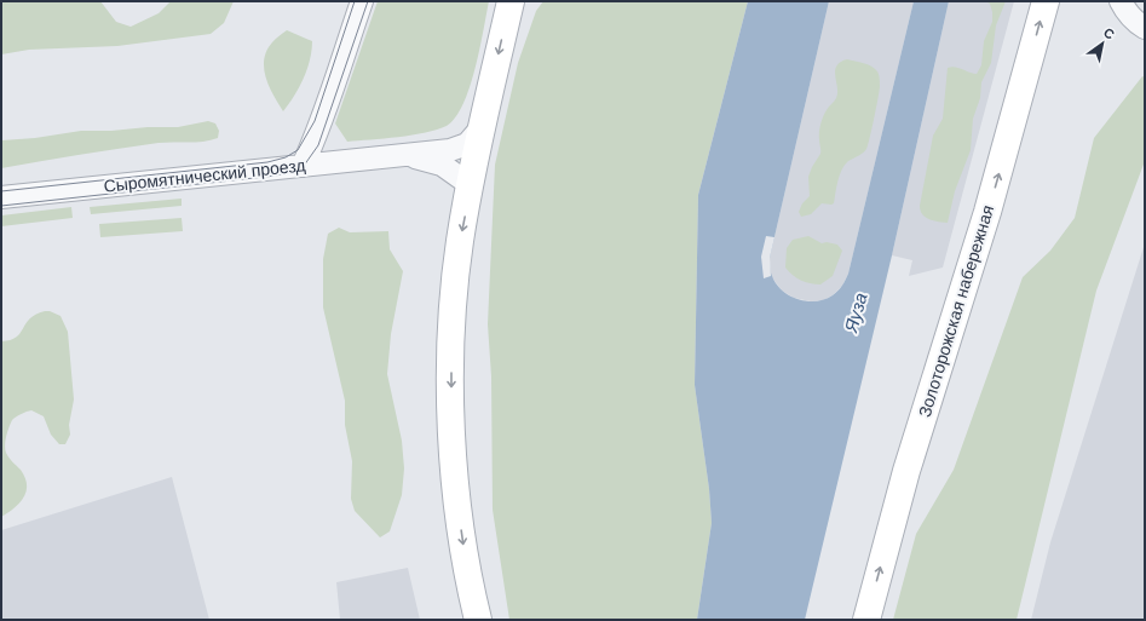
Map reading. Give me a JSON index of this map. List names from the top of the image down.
{
  "streets": {
    "main road": ["Золоторожская набережная"],
    "street": ["Сыромятнический проезд"]
  },
  "one_way": ["Золоторожская набережная"],
  "water": ["Яуза"],
  "north": "top right"
}
